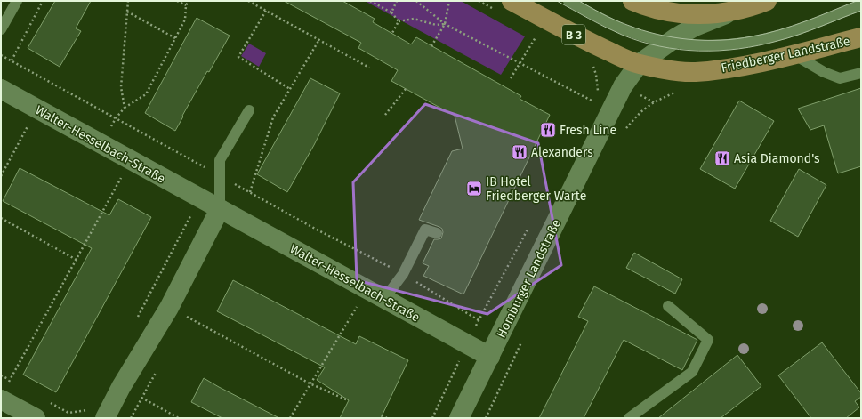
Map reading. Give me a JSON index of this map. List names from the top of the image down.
{
  "streets": {
    "main road": ["B 3", "Friedberger Landstraße"],
    "street": ["Walter-Hesselbach-Straße", "Homburger Landstraße"]
  },
  "crossings": [
    ["Friedberger Landstraße", "Homburger Landstraße"],
    ["Walter-Hesselbach-Straße", "Homburger Landstraße"]
  ],
  "places": {
    "restaurant": ["Fresh Line", "Alexanders", "Asia Diamond's"],
    "hotel": ["IB Hotel Friedberger Warte"]
  }
}
